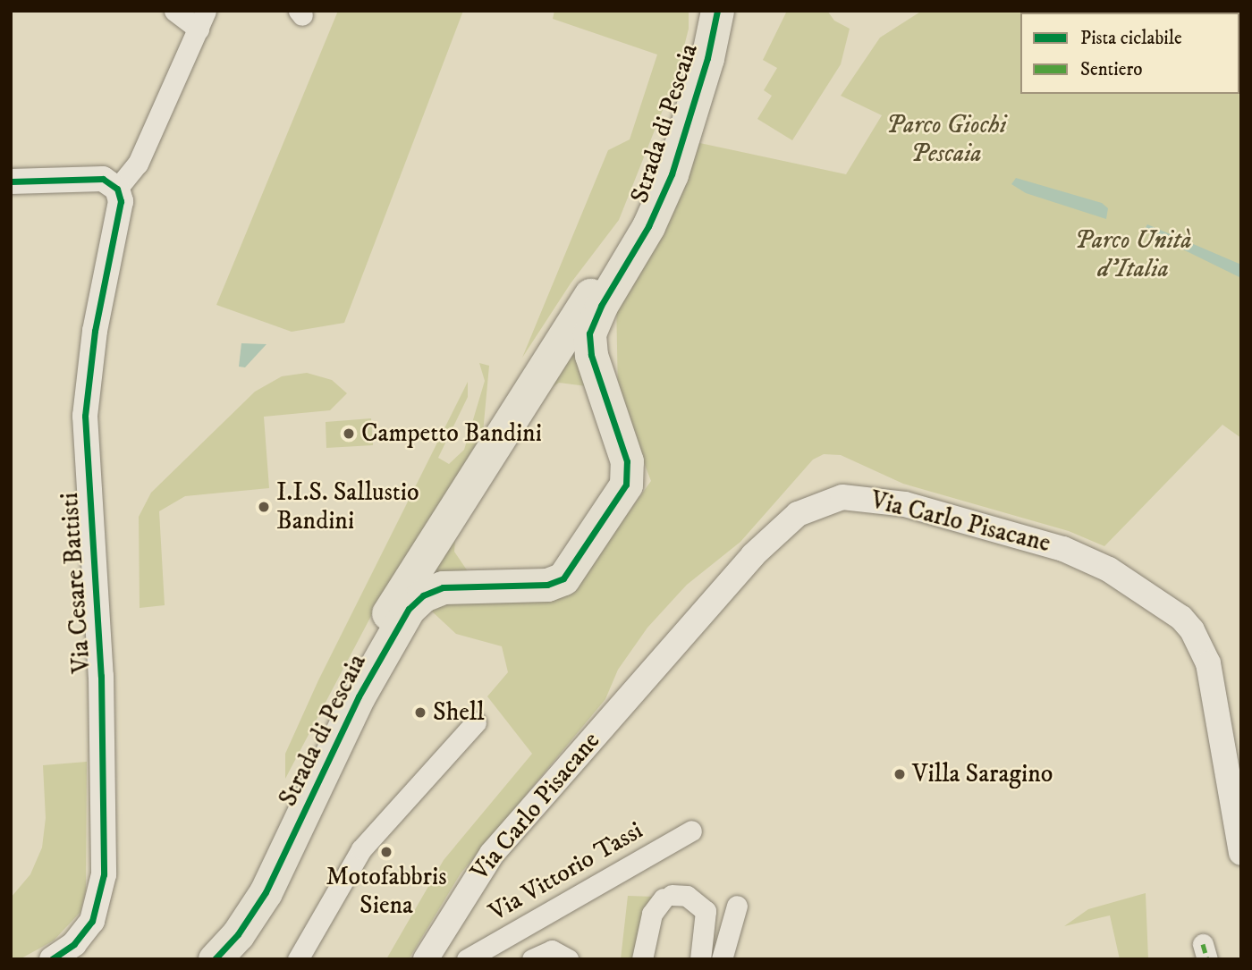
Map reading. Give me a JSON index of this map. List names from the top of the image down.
{
  "streets": {
    "main road": ["Strada di Pescaia"],
    "street": ["Via Carlo Pisacane", "Via Cesare Battisti", "Via Vittorio Tassi"]
  },
  "parks": ["Parco Giochi Pescaia", "Parco Unità d'Italia"],
  "places": [
    "Campetto Bandini",
    "I.I.S. Sallustio Bandini",
    "Shell",
    "Villa Saragino",
    "Motofabbris Siena"
  ],
  "legend": ["Pista ciclabile", "Sentiero"]
}
